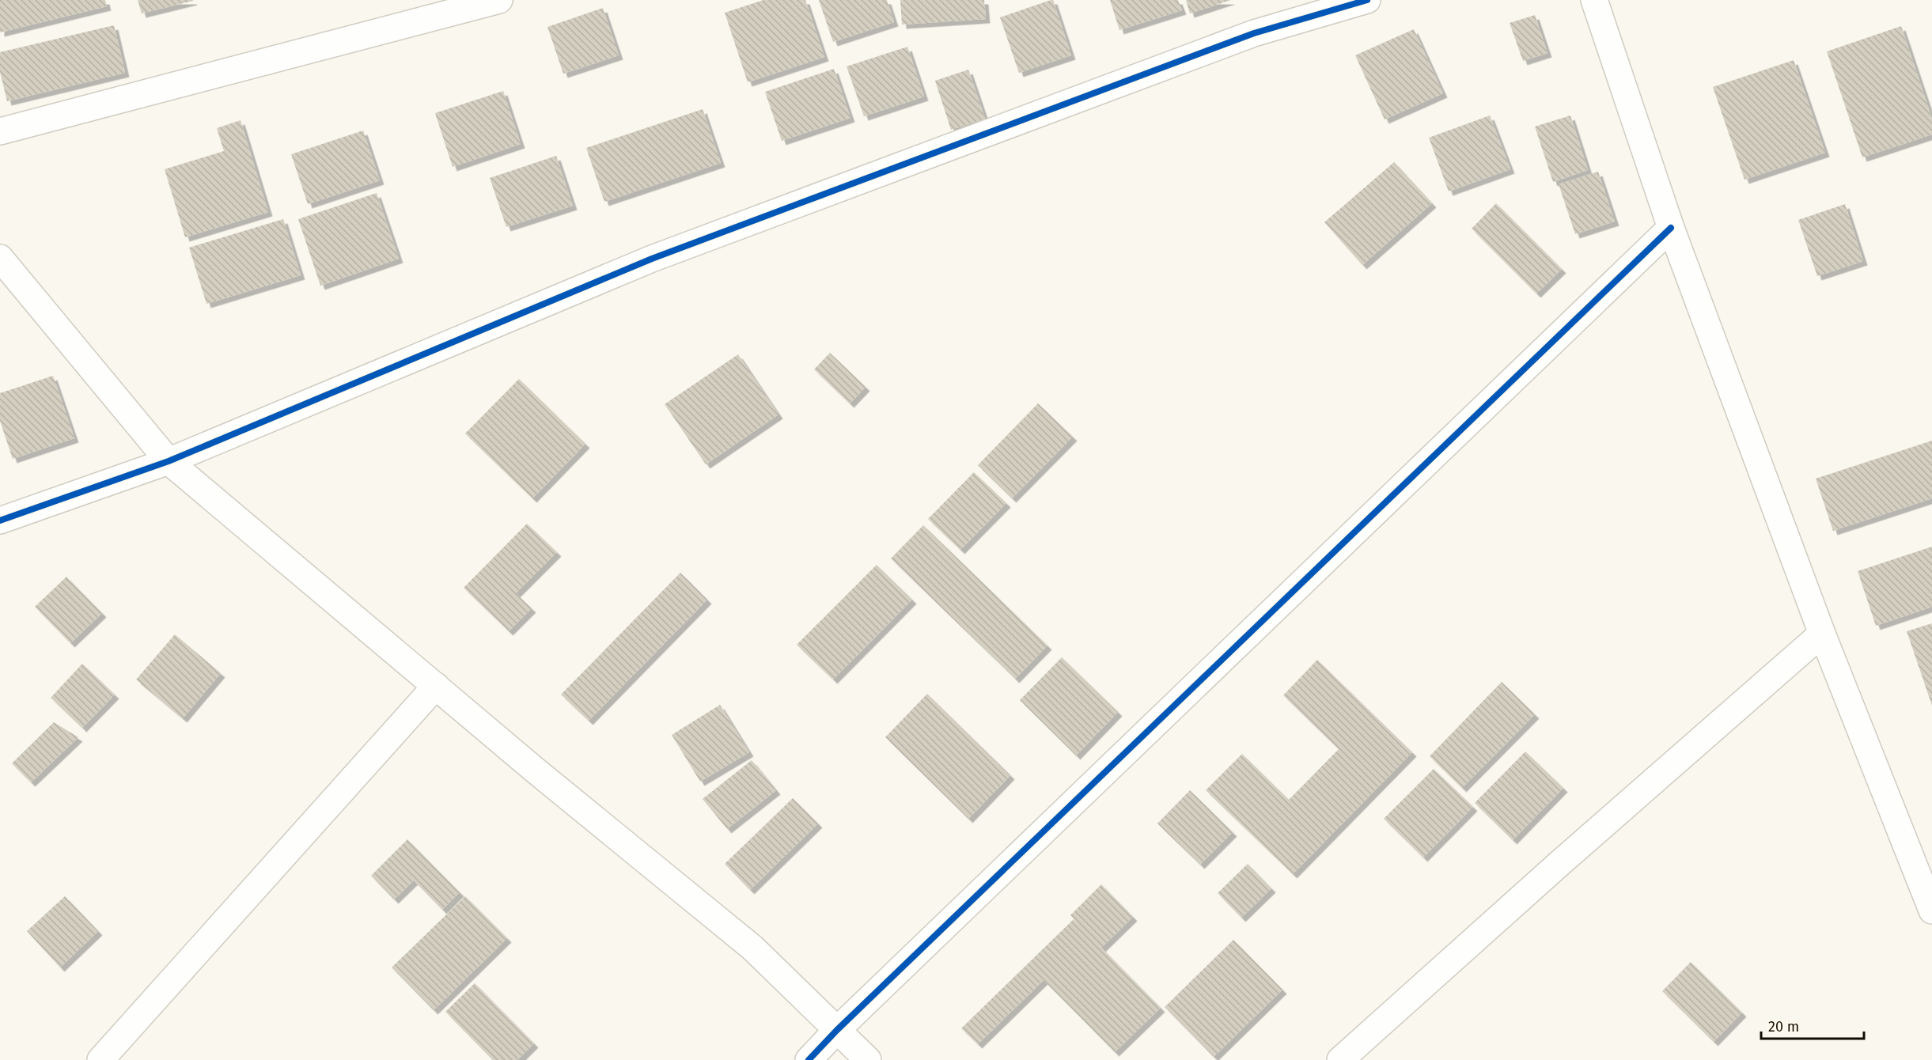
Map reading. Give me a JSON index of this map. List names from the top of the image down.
{
  "scale_bar": "20 m"
}
